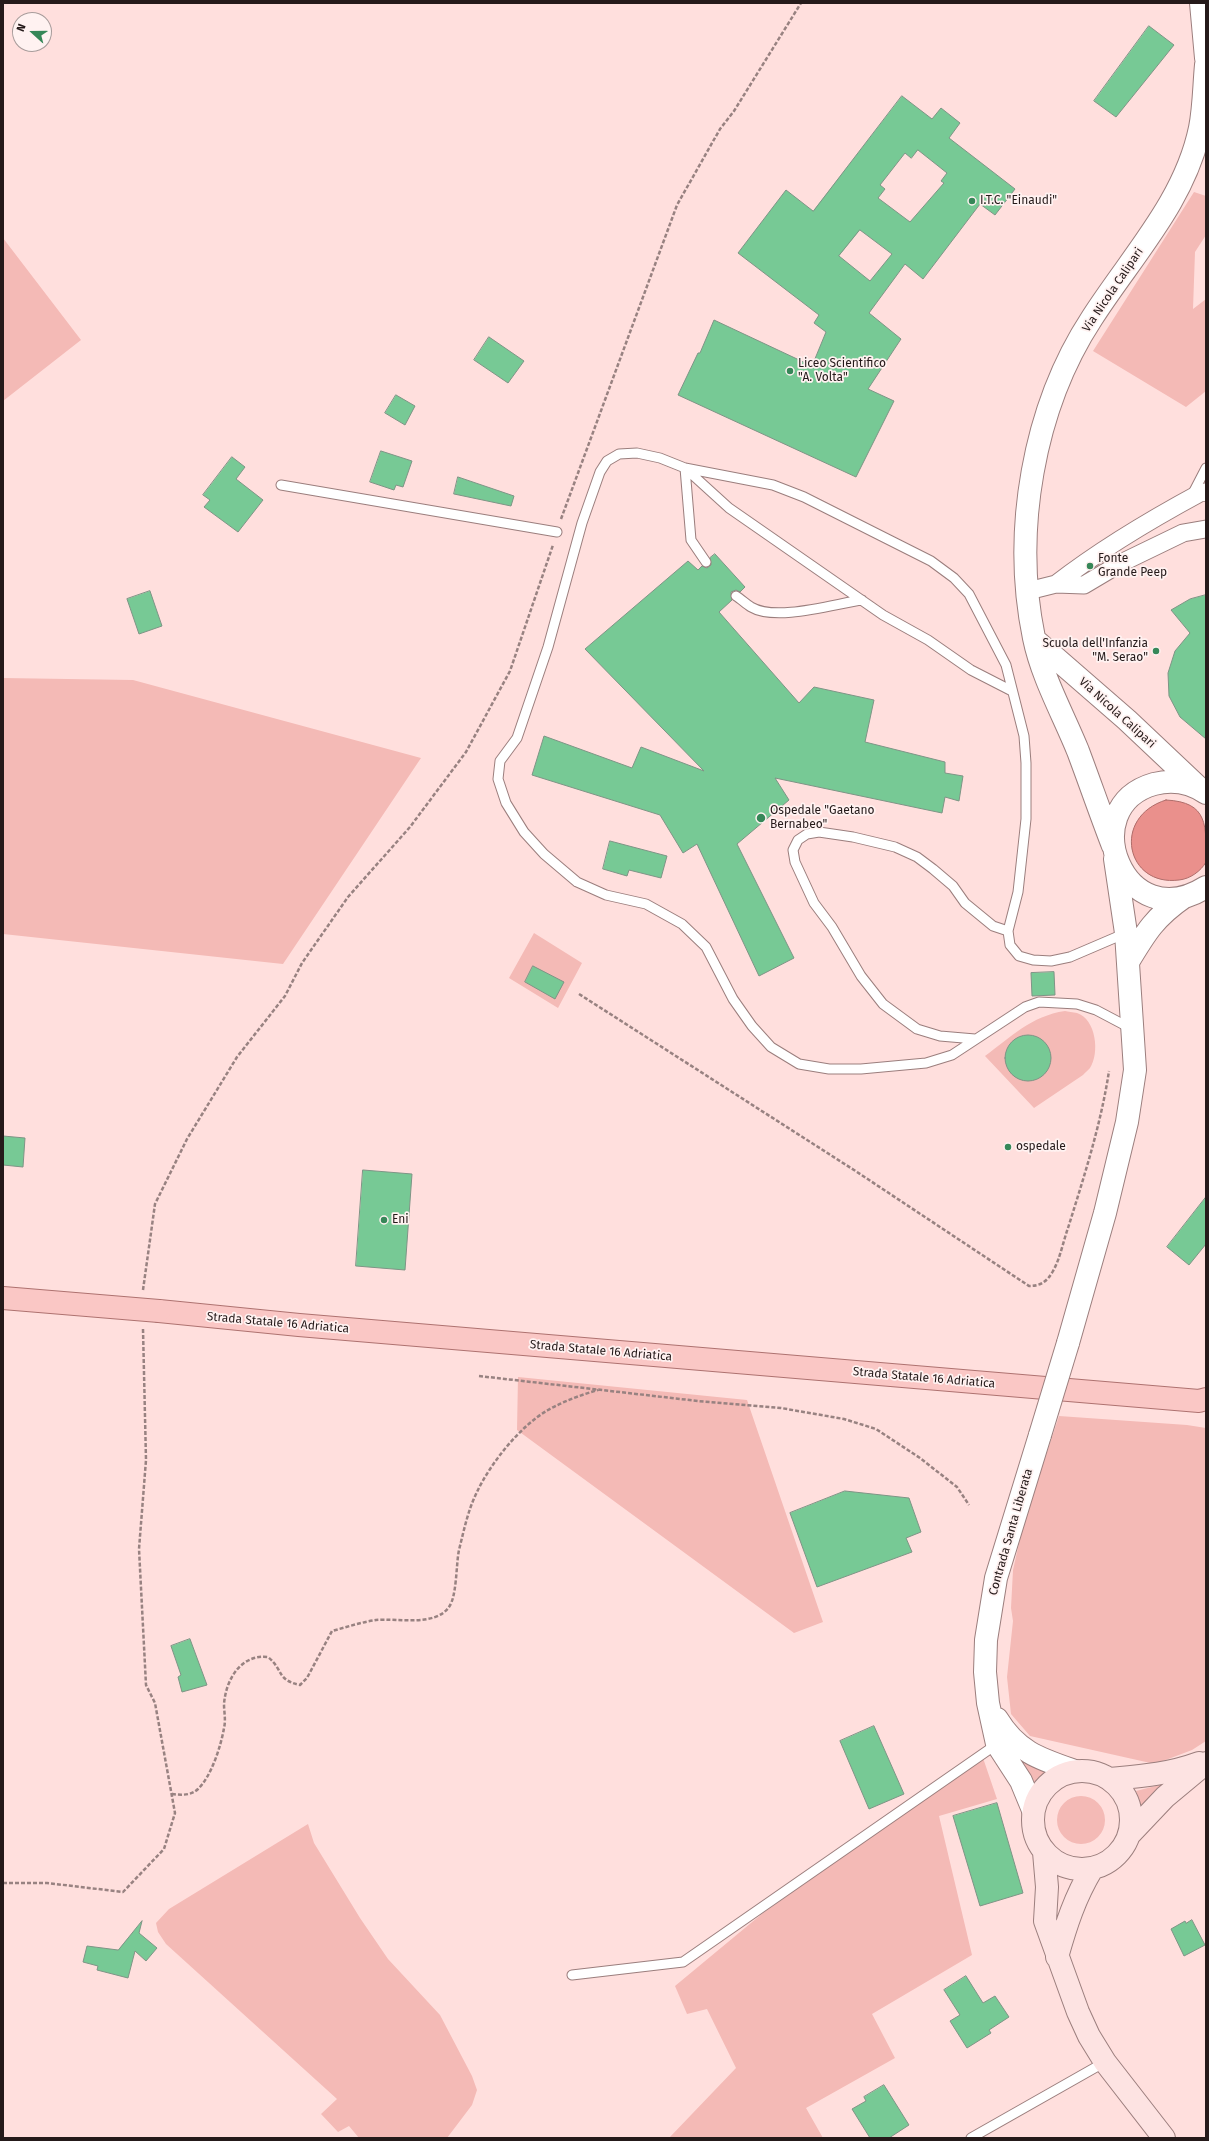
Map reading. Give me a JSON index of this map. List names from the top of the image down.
{
  "streets": {
    "main road": ["Strada Statale 16 Adriatica"],
    "street": ["Via Nicola Calipari", "Contrada Santa Liberata"]
  },
  "crossings": [
    ["Via Nicola Calipari", "Contrada Santa Liberata"]
  ],
  "places": [
    "I.T.C. \"Einaudi\"",
    "Liceo Scientifico \"A. Volta\"",
    "Fonte Grande Peep",
    "Scuola dell'Infanzia \"M. Serao\"",
    "Ospedale \"Gaetano Bernabeo\"",
    "ospedale",
    "Eni"
  ],
  "north": "left"
}
